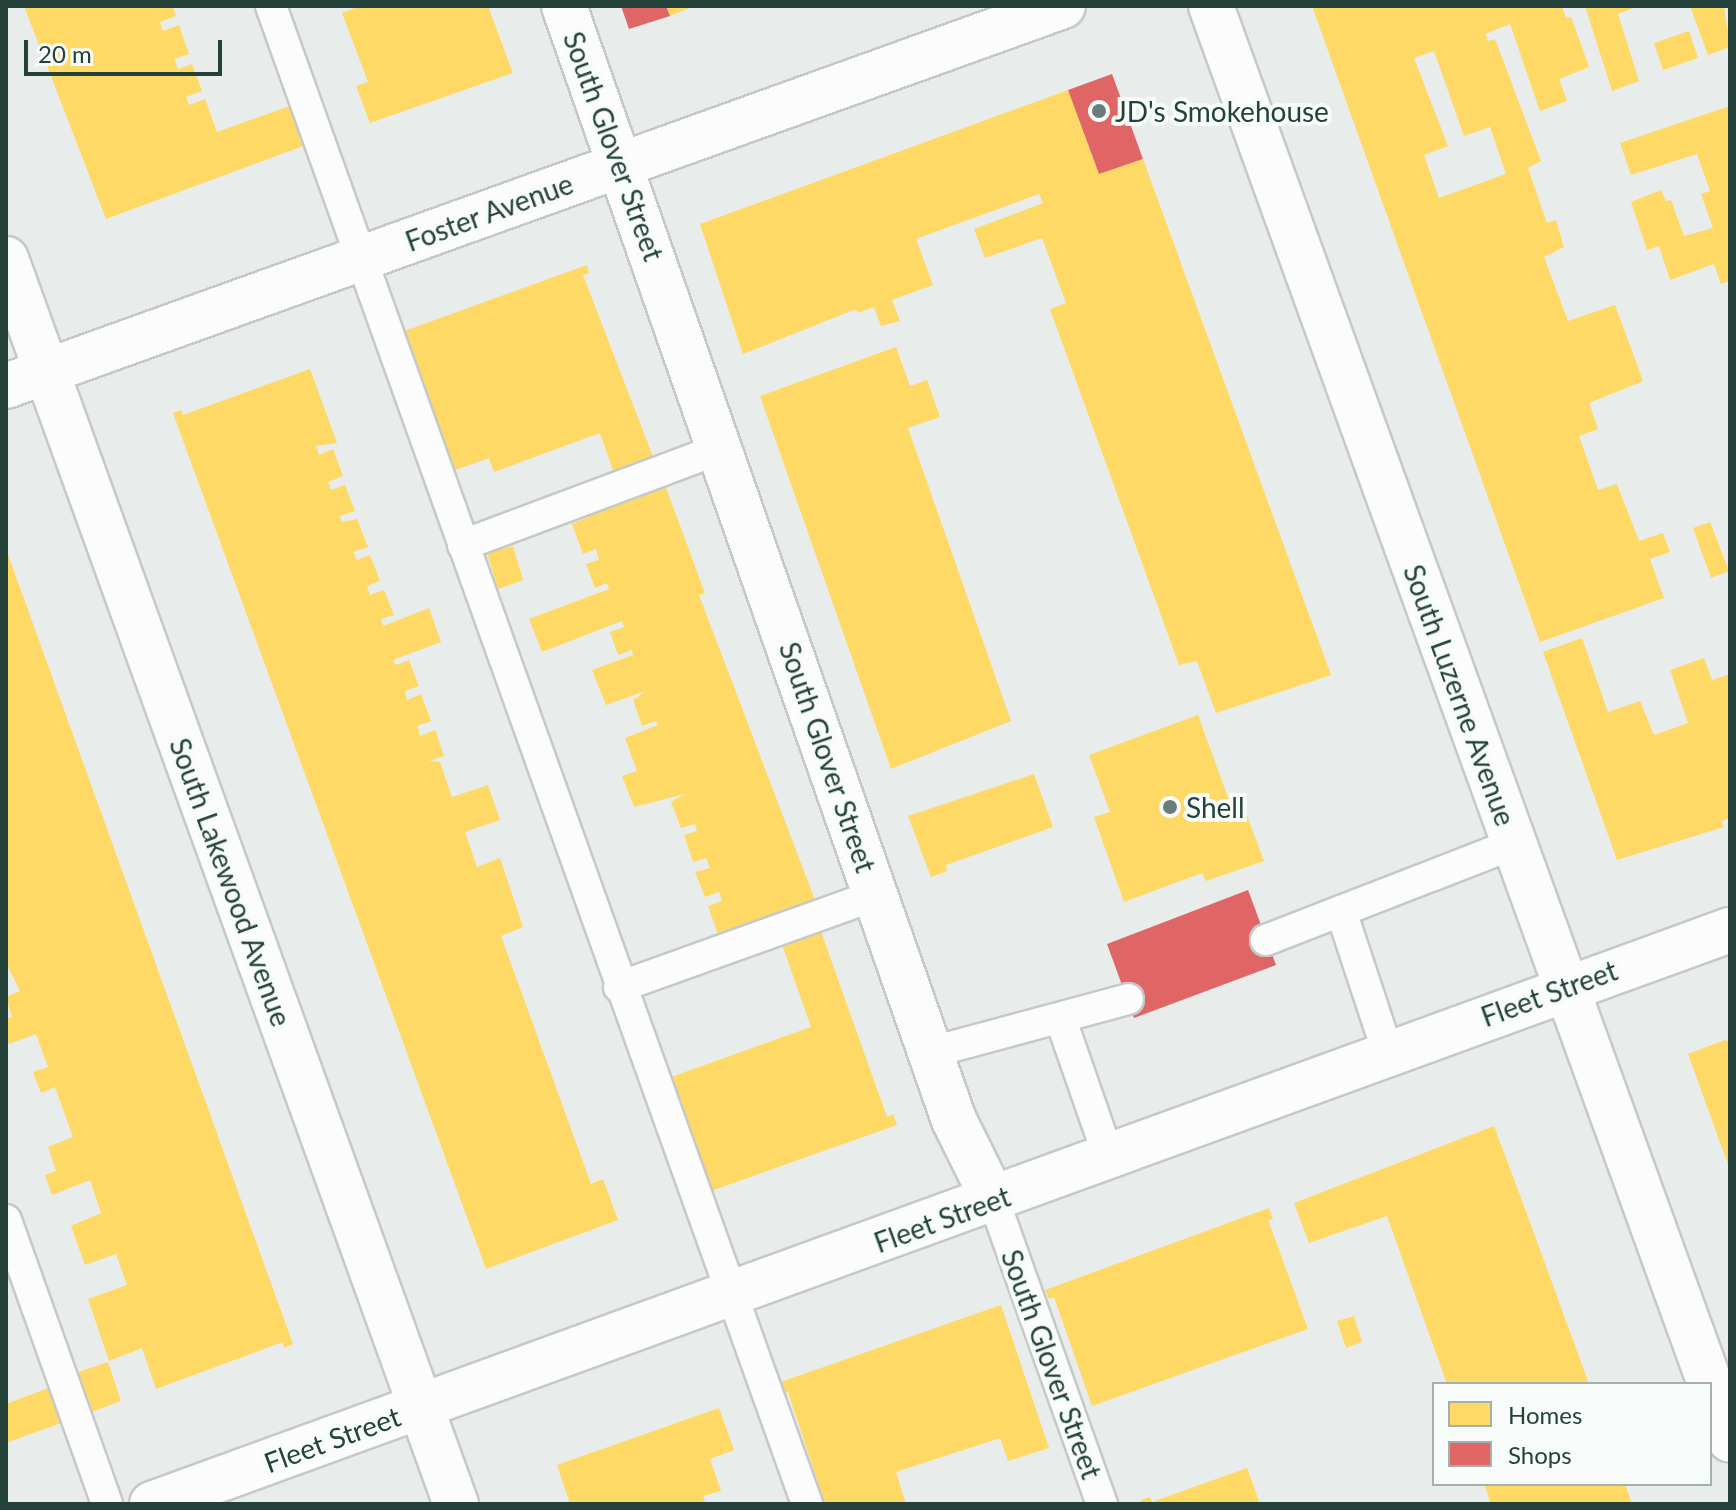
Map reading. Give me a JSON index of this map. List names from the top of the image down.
{
  "streets": {
    "street": [
      "South Glover Street",
      "Foster Avenue",
      "South Luzerne Avenue",
      "South Lakewood Avenue",
      "Fleet Street"
    ]
  },
  "crossings": [
    ["South Glover Street", "Foster Avenue"],
    ["South Glover Street", "Fleet Street"],
    ["Foster Avenue", "South Lakewood Avenue"],
    ["South Luzerne Avenue", "Fleet Street"],
    ["South Lakewood Avenue", "Fleet Street"]
  ],
  "places": ["JD's Smokehouse", "Shell"],
  "legend": ["Homes", "Shops"],
  "scale_bar": "20 m"
}
